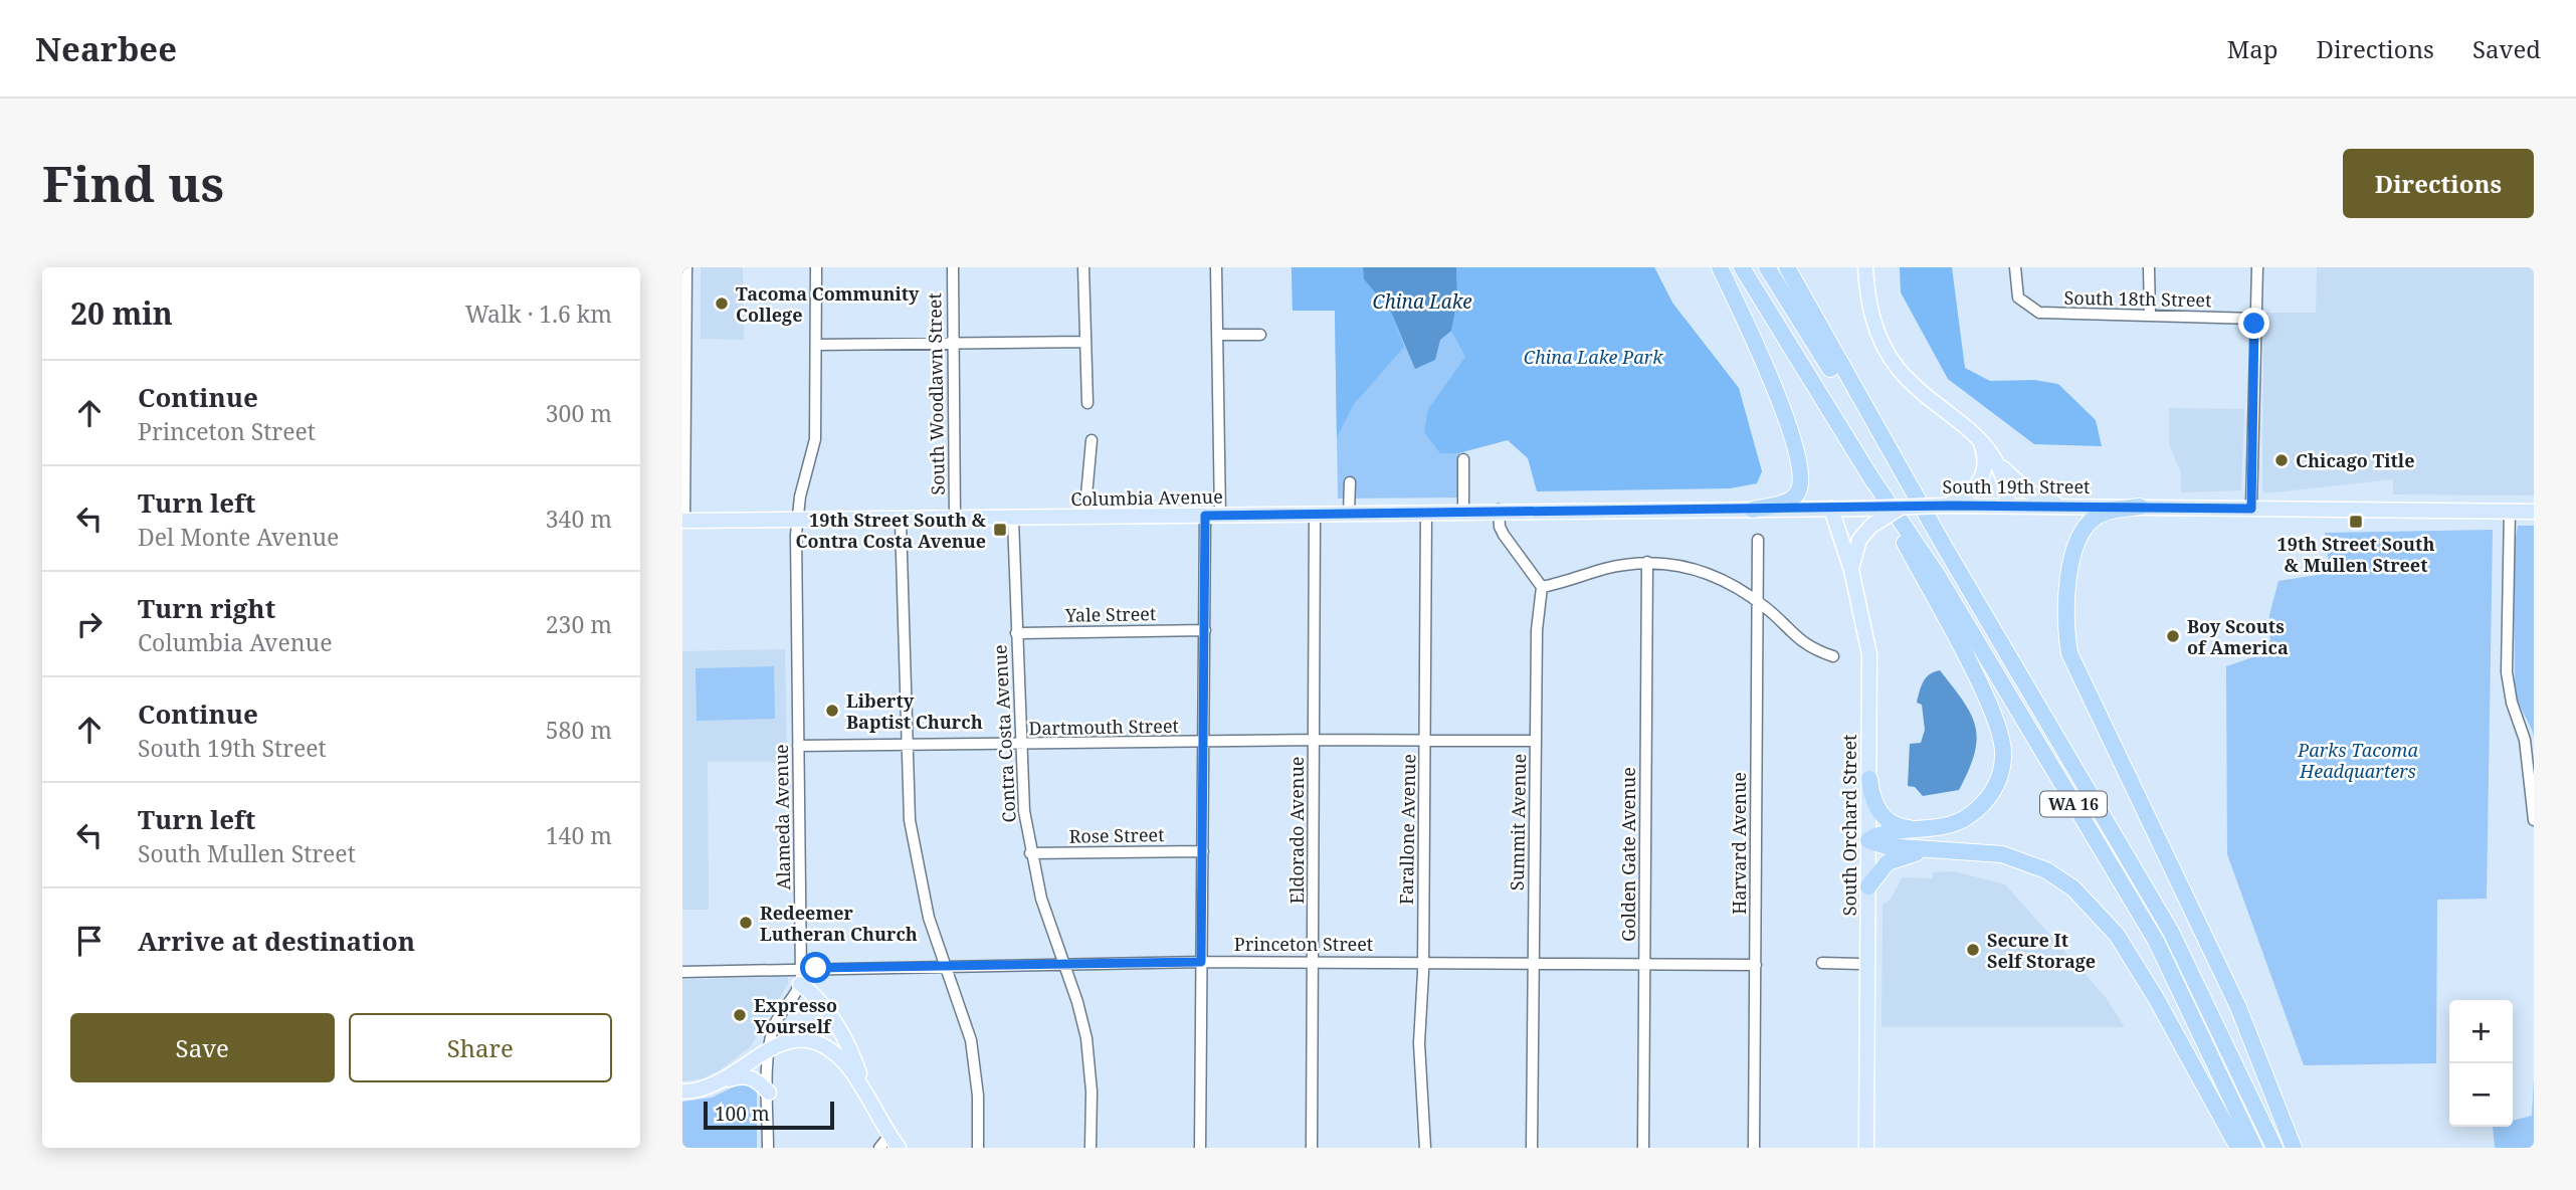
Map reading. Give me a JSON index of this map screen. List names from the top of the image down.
{
  "streets": {
    "highway": ["WA 16"],
    "main road": ["South 19th Street", "Columbia Avenue", "South Orchard Street"],
    "street": [
      "South 18th Street",
      "South Woodlawn Street",
      "Yale Street",
      "Dartmouth Street",
      "Contra Costa Avenue",
      "Alameda Avenue",
      "Summit Avenue",
      "Farallone Avenue",
      "Eldorado Avenue",
      "Rose Street",
      "Harvard Avenue",
      "Golden Gate Avenue",
      "Princeton Street"
    ]
  },
  "crossings": [
    ["South Woodlawn Street", "Columbia Avenue"],
    ["South 19th Street", "Columbia Avenue"],
    ["South 19th Street", "South Orchard Street"],
    ["Columbia Avenue", "Contra Costa Avenue"],
    ["Columbia Avenue", "Alameda Avenue"],
    ["Columbia Avenue", "Farallone Avenue"],
    ["Columbia Avenue", "Eldorado Avenue"],
    ["Yale Street", "Contra Costa Avenue"],
    ["Dartmouth Street", "Contra Costa Avenue"],
    ["Dartmouth Street", "Alameda Avenue"],
    ["Dartmouth Street", "Summit Avenue"],
    ["Dartmouth Street", "Farallone Avenue"],
    ["Dartmouth Street", "Eldorado Avenue"],
    ["Contra Costa Avenue", "Rose Street"],
    ["Contra Costa Avenue", "Princeton Street"],
    ["Alameda Avenue", "Princeton Street"],
    ["Summit Avenue", "Princeton Street"],
    ["Farallone Avenue", "Princeton Street"],
    ["Eldorado Avenue", "Princeton Street"],
    ["Harvard Avenue", "Princeton Street"],
    ["Golden Gate Avenue", "Princeton Street"]
  ],
  "water": ["China Lake"],
  "parks": ["China Lake Park", "Parks Tacoma Headquarters"],
  "places": {
    "other": [
      "Tacoma Community College",
      "Chicago Title",
      "Boy Scouts of America",
      "Liberty Baptist Church",
      "Redeemer Lutheran Church",
      "Secure It Self Storage",
      "Expresso Yourself"
    ],
    "transit": ["19th Street South & Mullen Street", "19th Street South & Contra Costa Avenue"]
  },
  "scale_bar": "100 m",
  "page": {
    "header": "Nearbee",
    "nav": ["Map", "Directions", "Saved"],
    "buttons": [
      "Directions",
      ["Save", "Share"]
    ],
    "title": "Find us",
    "heading": ["20 min", "Walk · 1.6 km"],
    "list": [
      ["Continue", "Princeton Street", "300 m"],
      ["Turn left", "Del Monte Avenue", "340 m"],
      ["Turn right", "Columbia Avenue", "230 m"],
      ["Continue", "South 19th Street", "580 m"],
      ["Turn left", "South Mullen Street", "140 m"],
      "Arrive at destination"
    ],
    "map_buttons": ["+", "−"],
    "scale": "100 m"
  }
}
